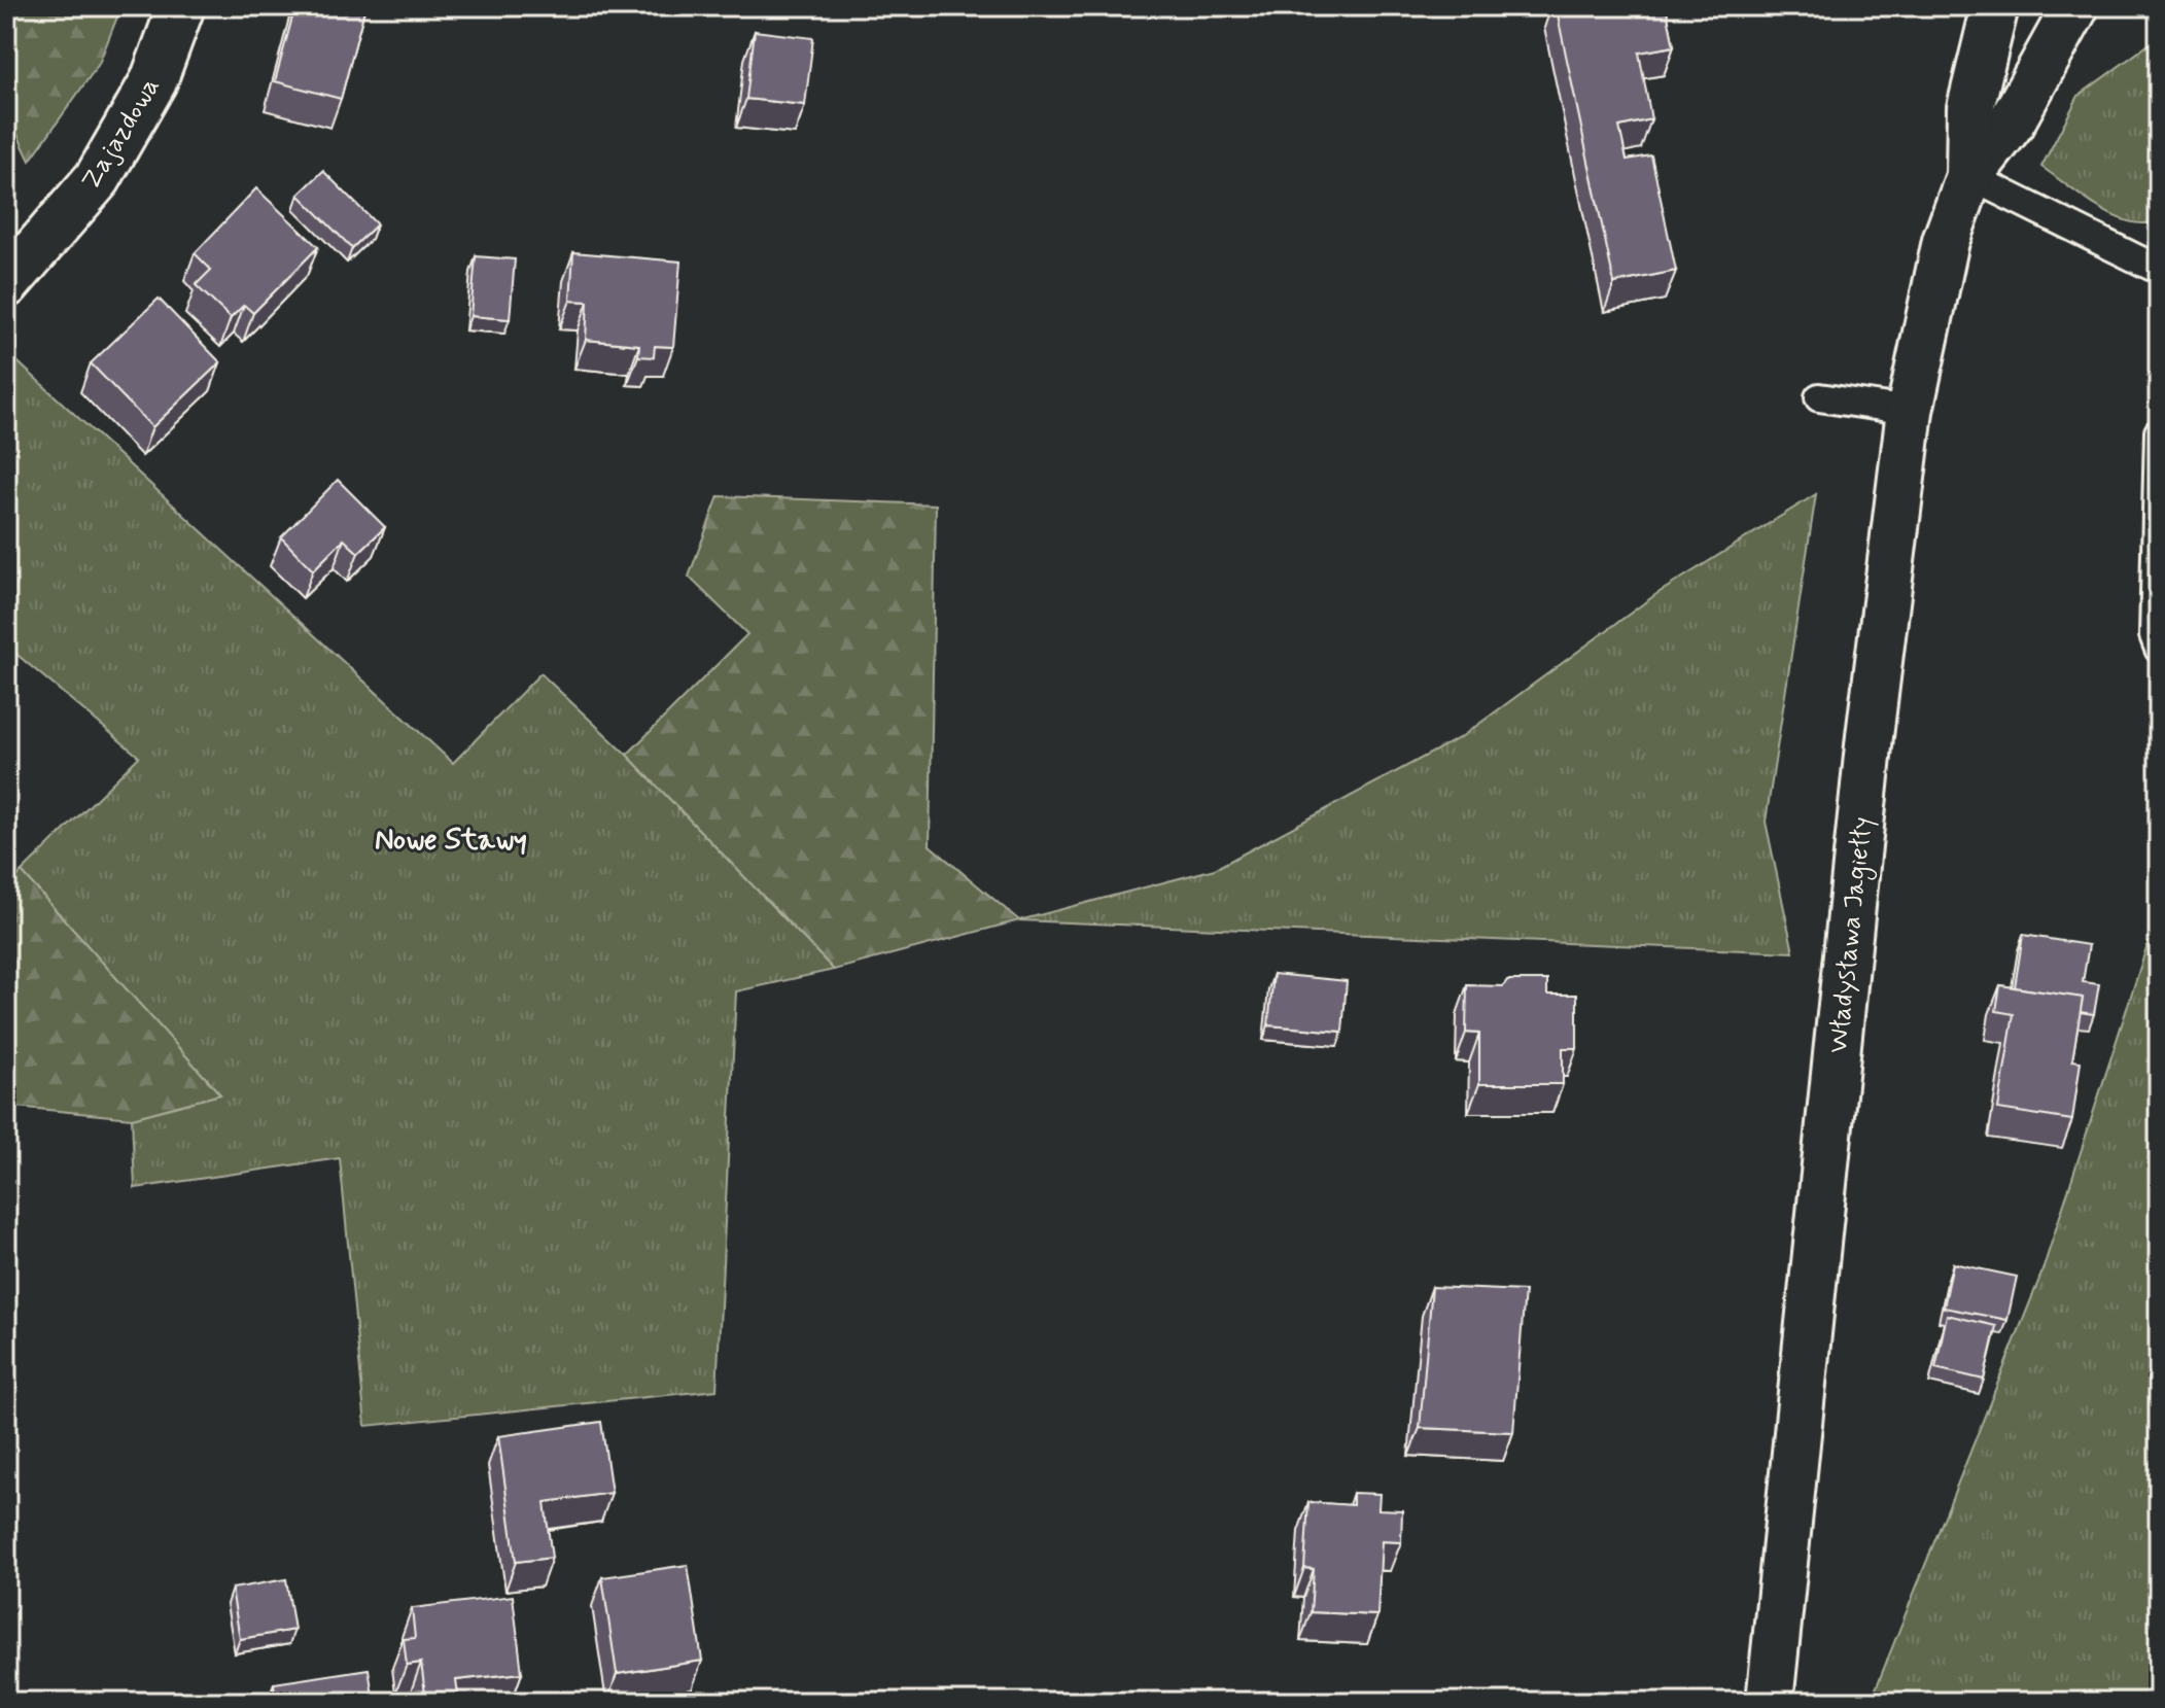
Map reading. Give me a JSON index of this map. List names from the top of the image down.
{
  "streets": {
    "street": ["Zajazdowa", "Władysława Jagiełły"]
  },
  "districts": ["Nowe Stawy"]
}
